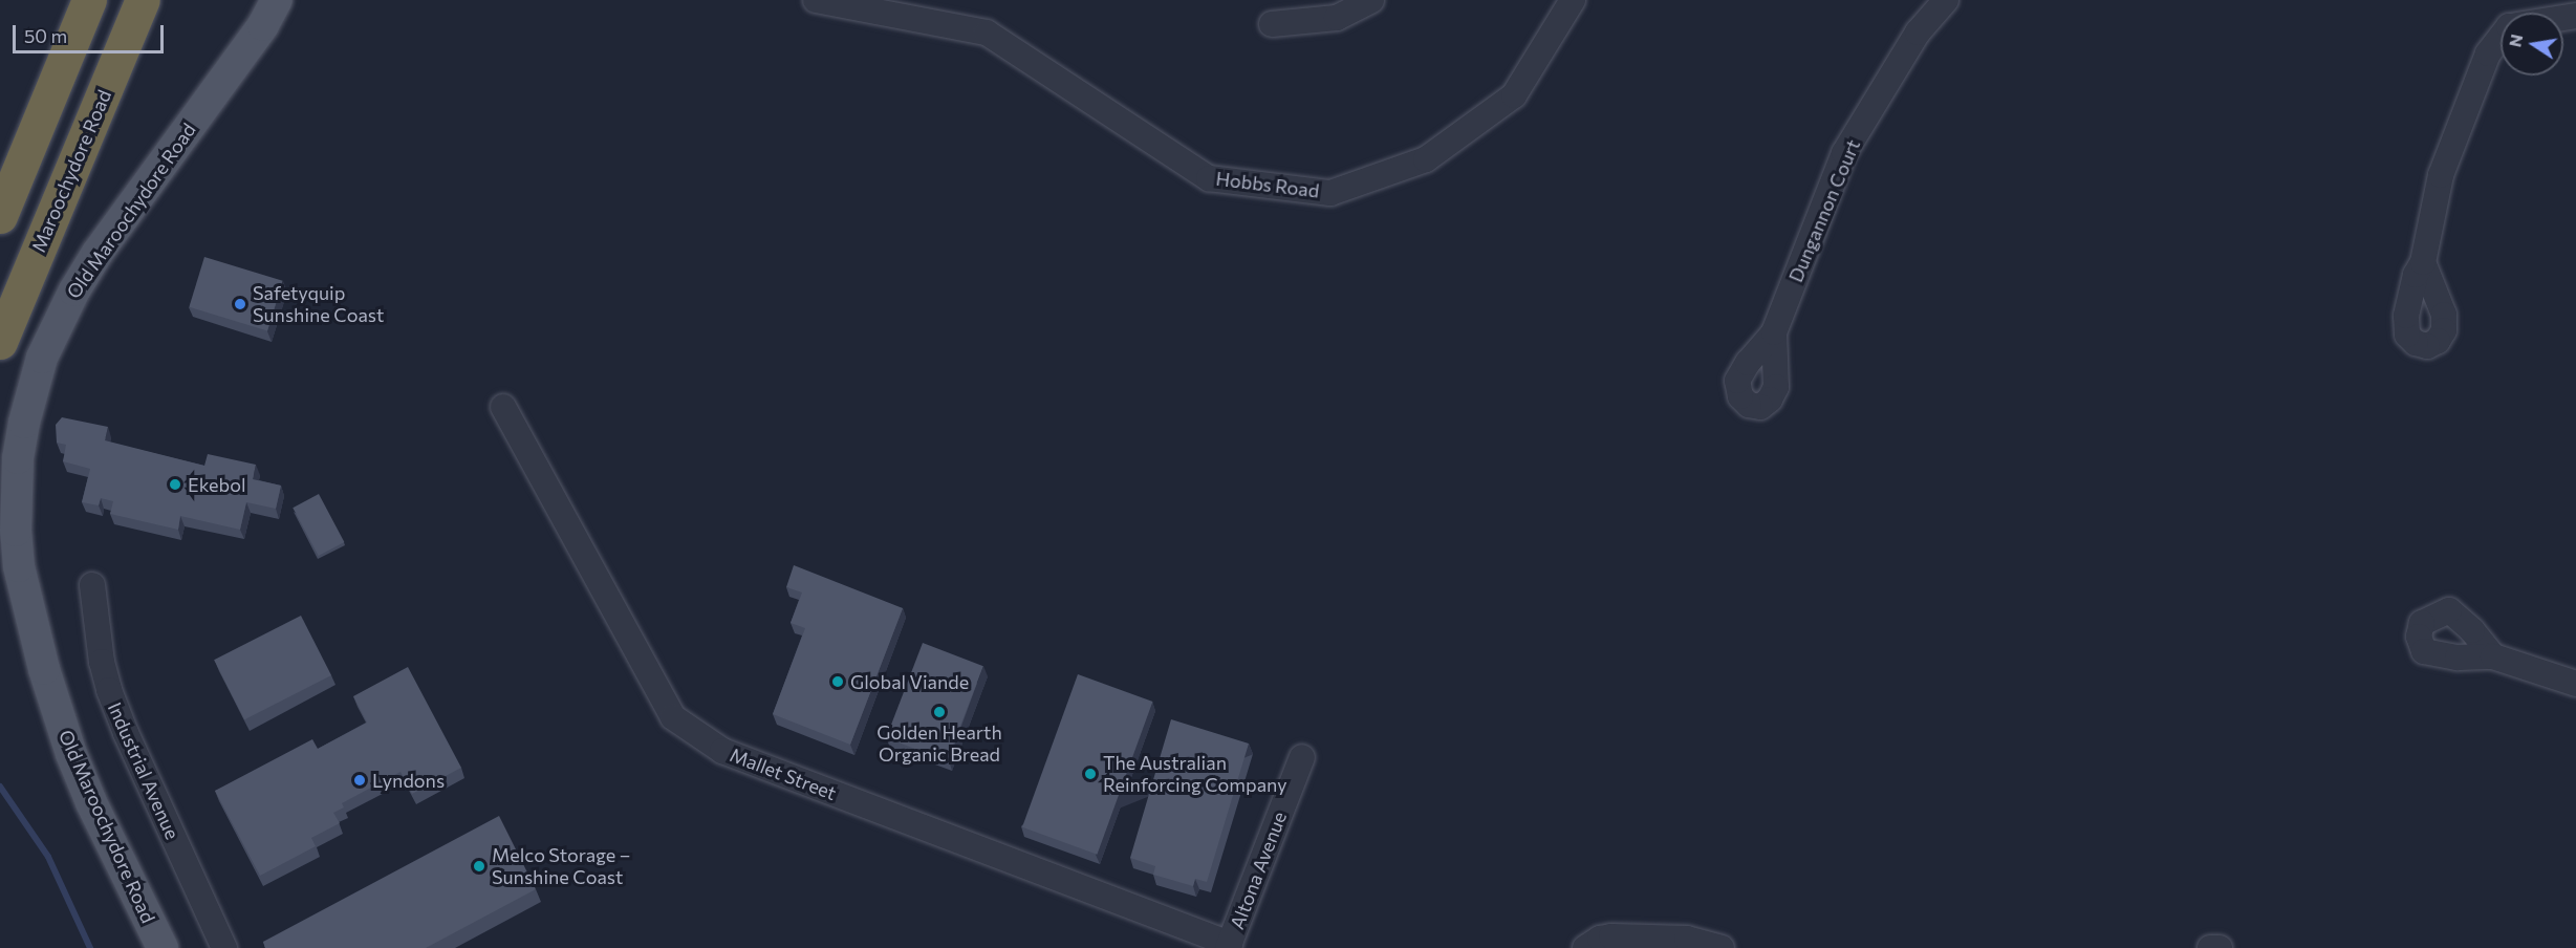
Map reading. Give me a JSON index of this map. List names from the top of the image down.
{
  "streets": {
    "highway": ["Maroochydore Road"],
    "main road": ["Old Maroochydore Road"],
    "street": [
      "Hobbs Road",
      "Dungannon Court",
      "Industrial Avenue",
      "Mallet Street",
      "Altona Avenue"
    ]
  },
  "crossings": [
    ["Mallet Street", "Altona Avenue"]
  ],
  "places": [
    "Safetyquip Sunshine Coast",
    "Ekebol",
    "Global Viande",
    "Golden Hearth Organic Bread",
    "The Australian Reinforcing Company",
    "Lyndons",
    "Melco Storage – Sunshine Coast"
  ],
  "scale_bar": "50 m",
  "north": "left"
}
